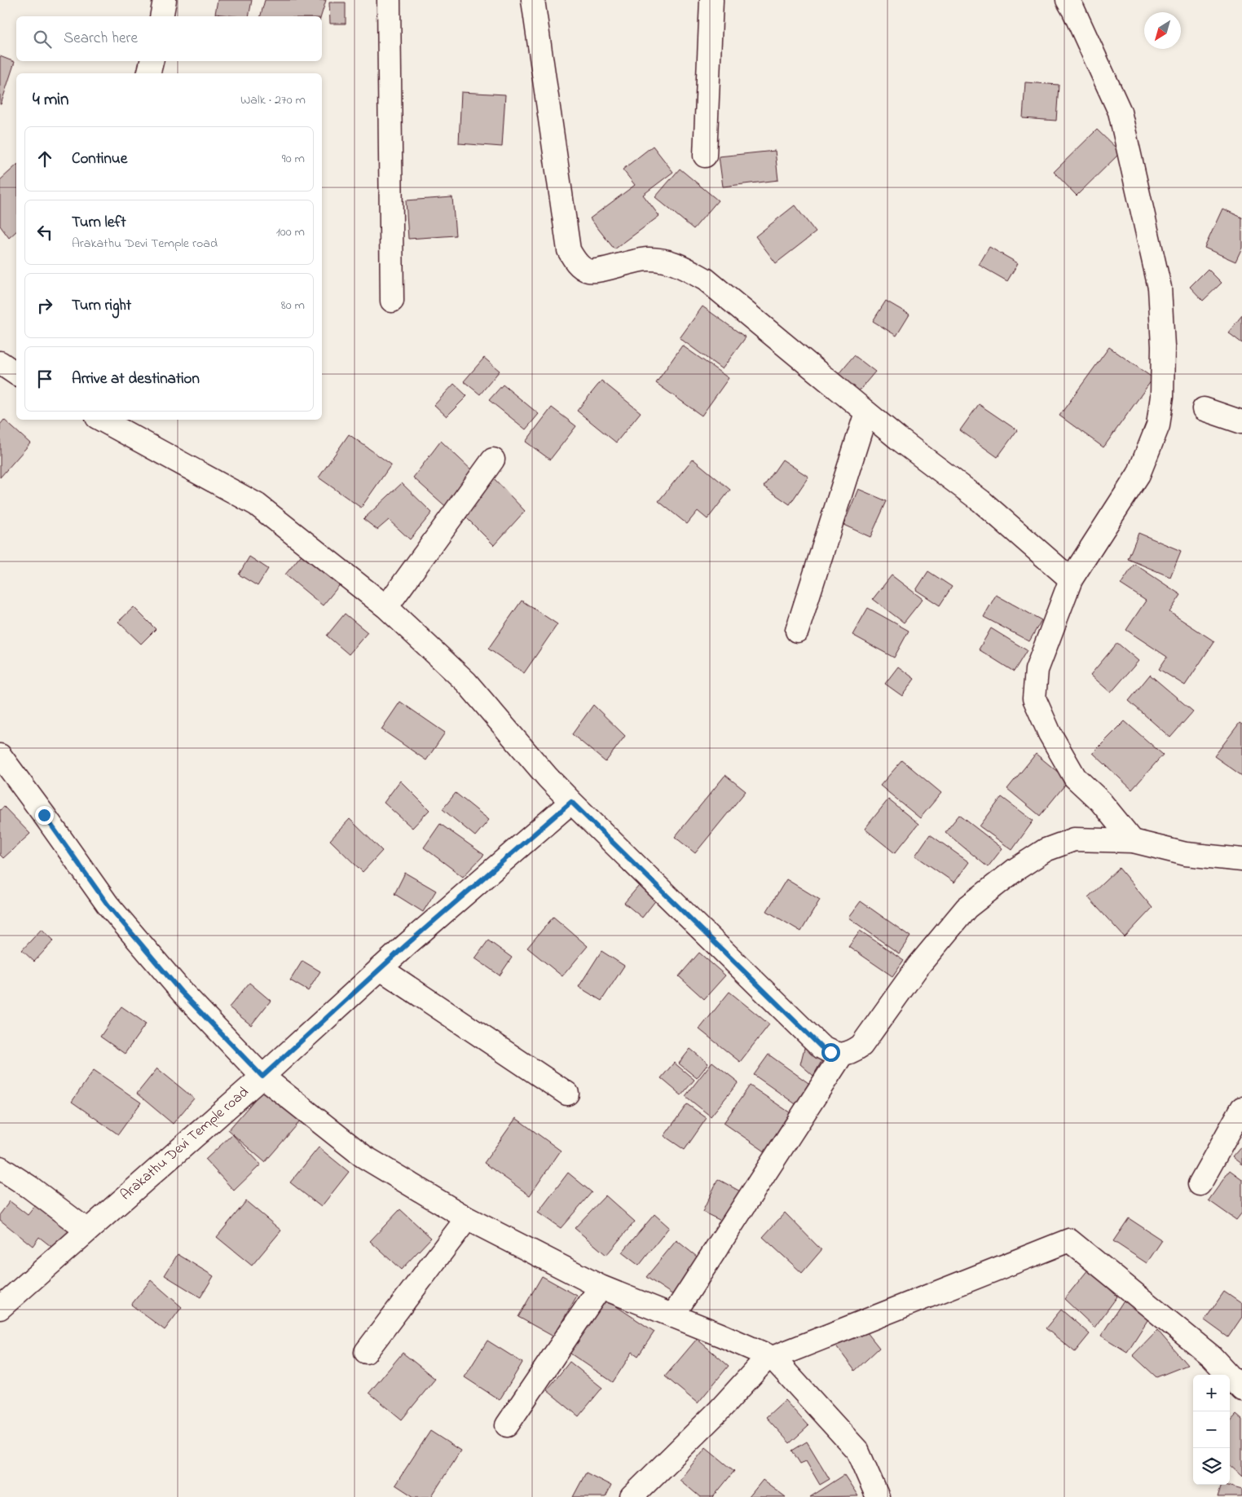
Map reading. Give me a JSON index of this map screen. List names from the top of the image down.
{
  "streets": {
    "street": ["Arakathu Devi Temple road"]
  },
  "north": "bottom left",
  "page": {
    "search": "Search here",
    "heading": ["4 min", "Walk · 270 m"],
    "list": [
      ["Continue", "90 m"],
      ["Turn left", "Arakathu Devi Temple road", "100 m"],
      ["Turn right", "80 m"],
      "Arrive at destination"
    ],
    "map_buttons": ["+", "−"]
  }
}
